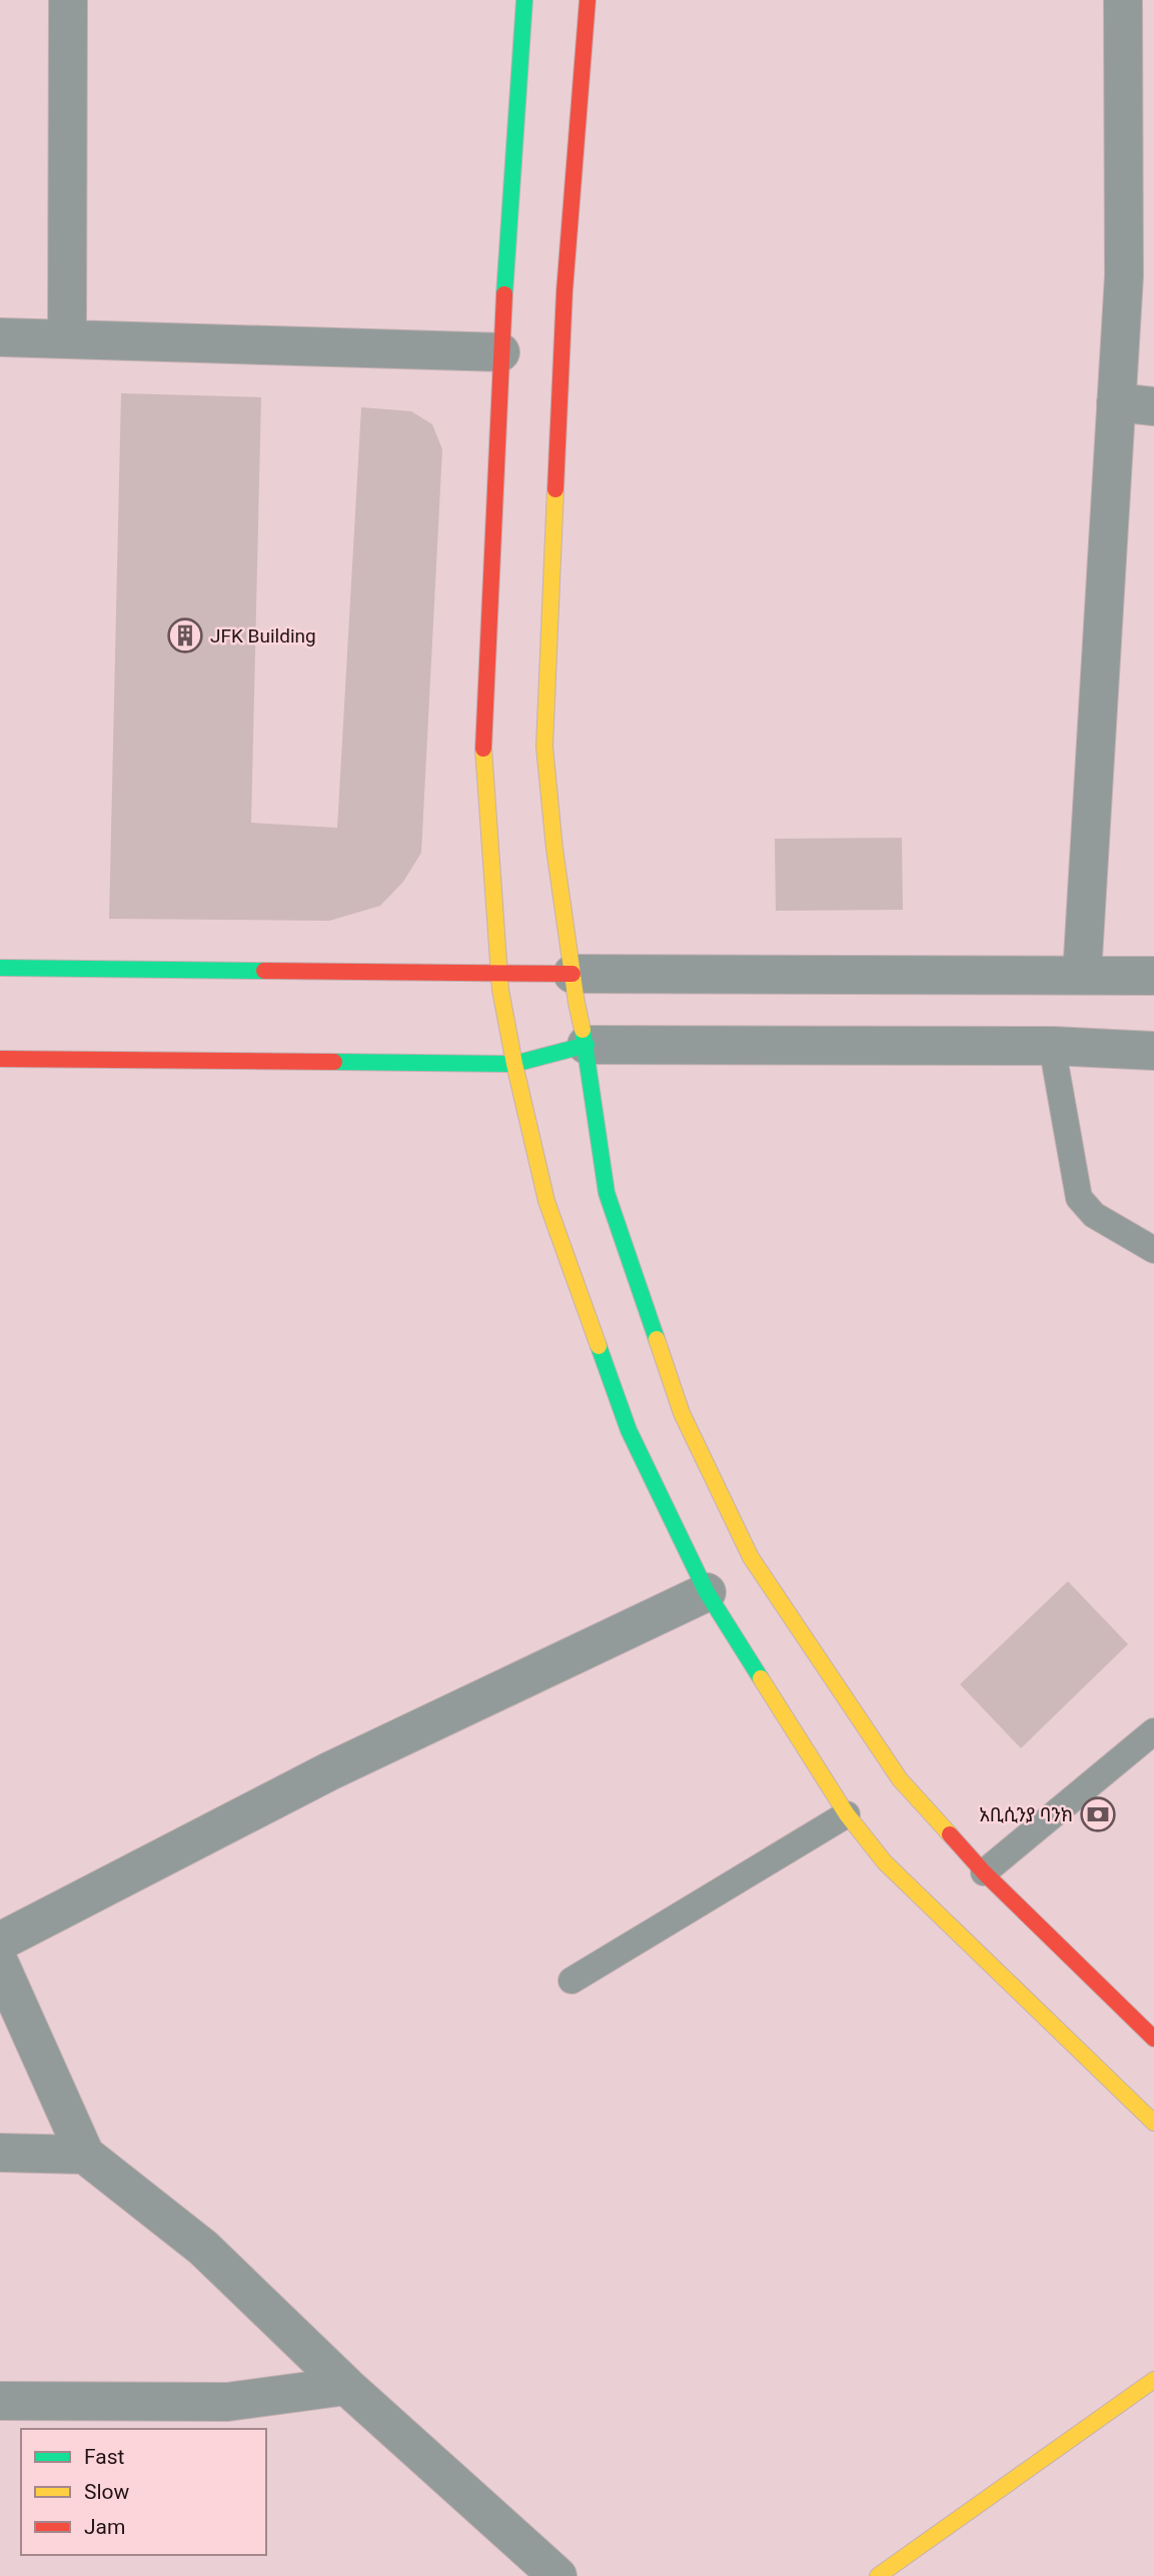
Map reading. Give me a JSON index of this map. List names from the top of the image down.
{
  "places": {
    "building": ["JFK Building"],
    "bank": ["አቢሲንያ ባንክ"]
  },
  "legend": ["Fast", "Slow", "Jam"]
}
